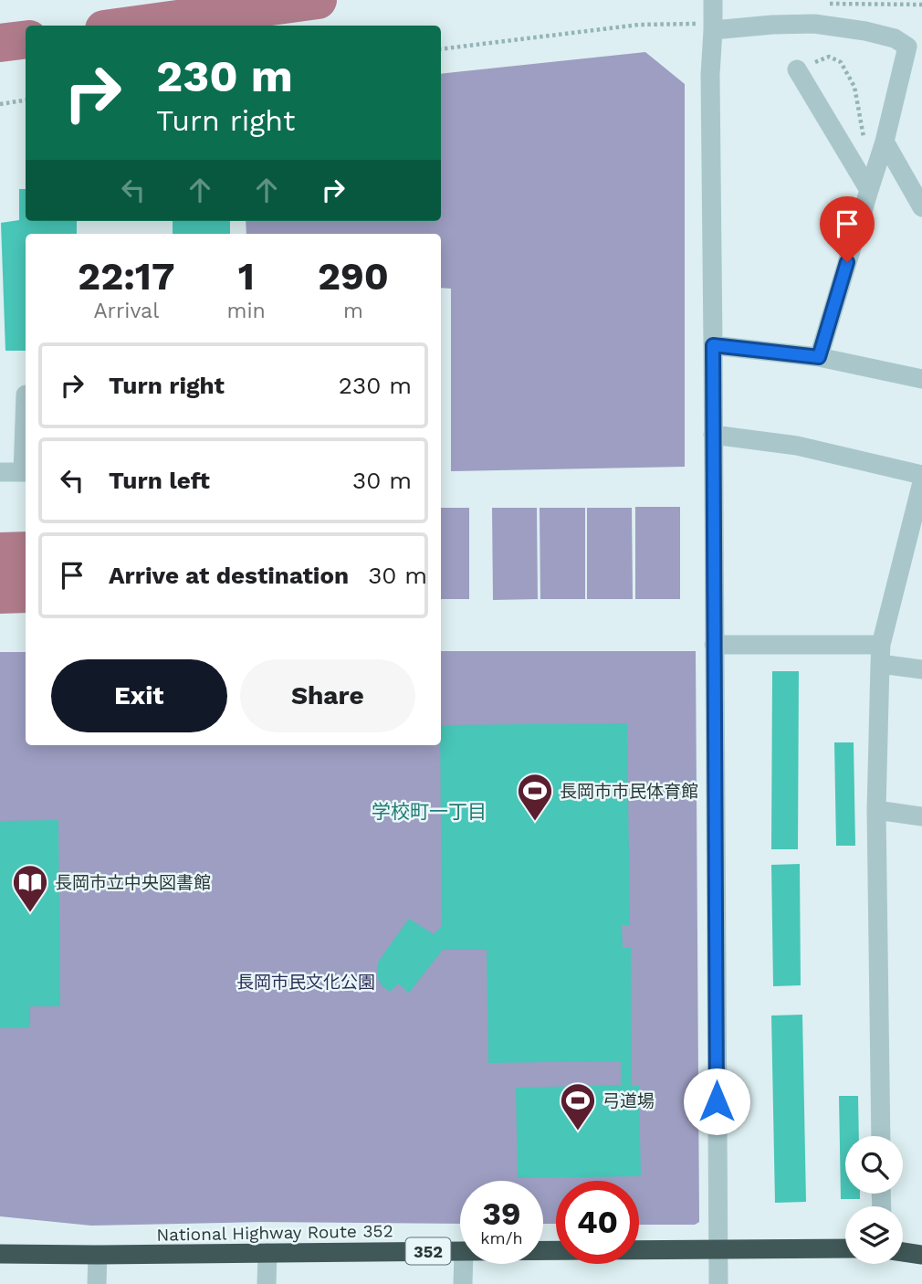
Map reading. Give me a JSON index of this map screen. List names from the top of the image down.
{
  "streets": {
    "highway": ["National Highway Route 352", "352"]
  },
  "districts": ["学校町一丁目"],
  "parks": ["長岡市民文化公園"],
  "places": {
    "sports": ["長岡市市民体育館", "弓道場"],
    "library": ["長岡市立中央図書館"]
  },
  "page": {
    "turn": ["230 m", "Turn right"],
    "eta": [
      "22:17",
      "Arrival",
      "1",
      "min",
      "290",
      "m"
    ],
    "list": [
      {
        "name": "Turn right",
        "value": "230 m"
      },
      {
        "name": "Turn left",
        "value": "30 m"
      },
      {
        "name": "Arrive at destination",
        "value": "30 m"
      }
    ],
    "buttons": ["Exit", "Share"],
    "speed": "39 km/h",
    "limit": "40"
  }
}
